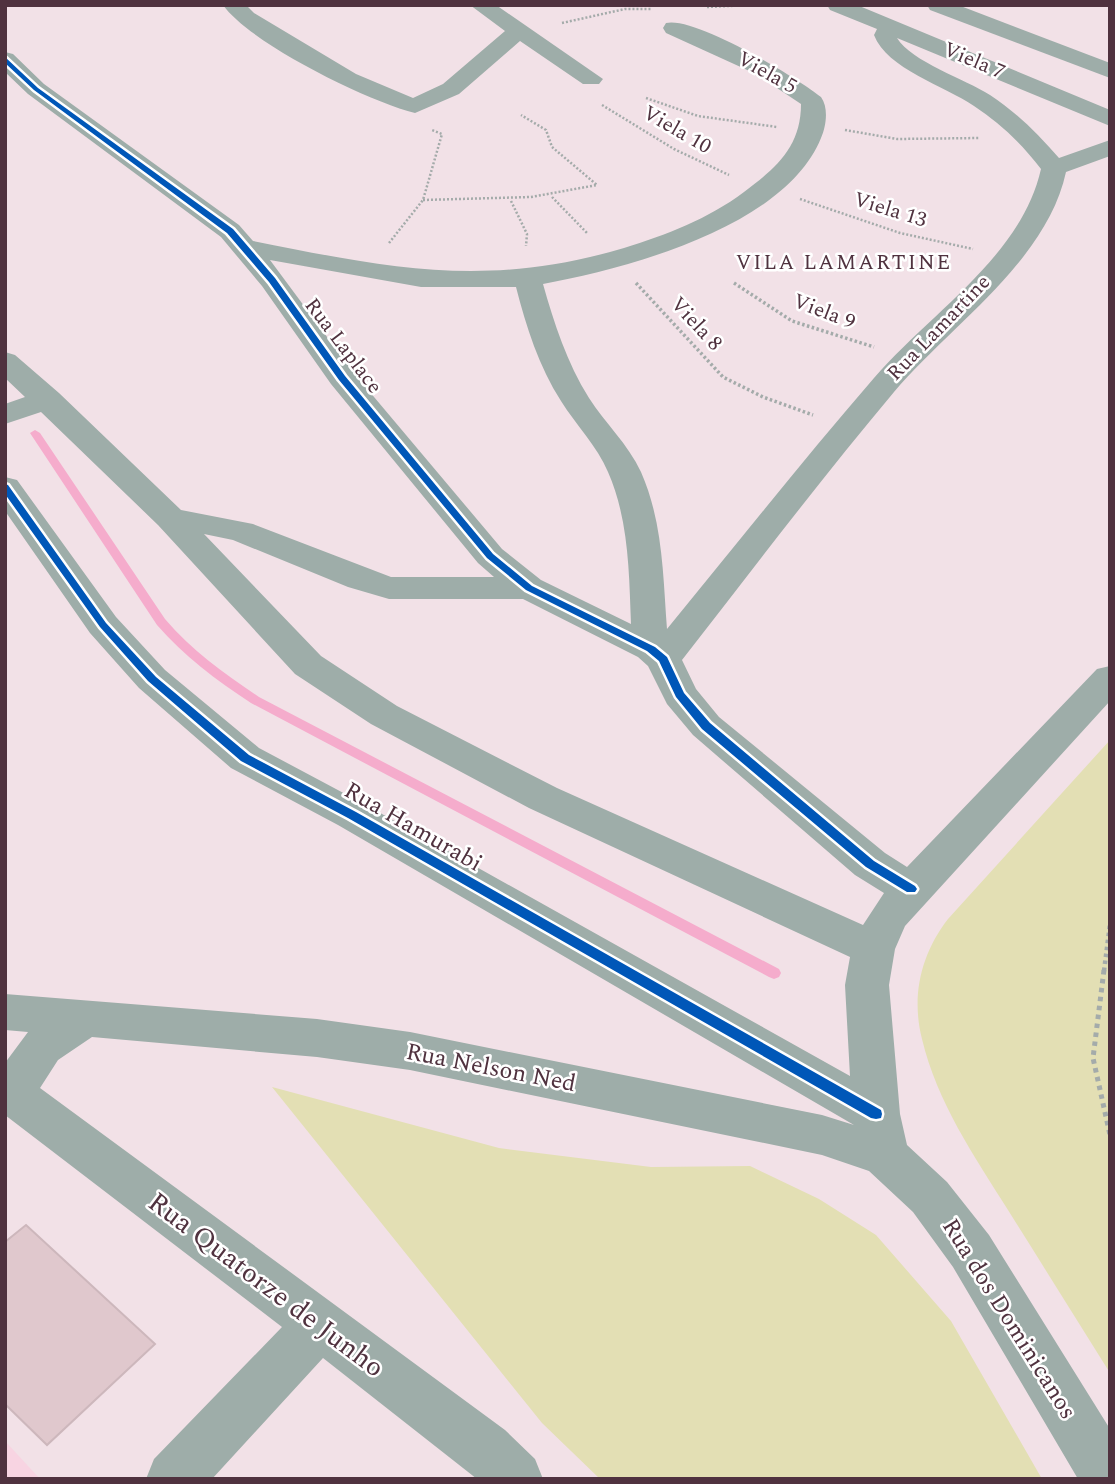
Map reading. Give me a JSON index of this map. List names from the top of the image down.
{
  "streets": {
    "street": [
      "Viela 7",
      "Viela 5",
      "Rua Lamartine",
      "Rua Laplace",
      "Rua Hamurabi",
      "Rua Nelson Ned",
      "Rua Quatorze de Junho",
      "Rua dos Dominicanos"
    ],
    "path": [
      "Viela 10",
      "Viela 13",
      "Viela 9",
      "Viela 8"
    ]
  },
  "crossings": [
    ["Viela 5", "Viela 10"],
    ["Viela 5", "Viela 13"],
    ["Viela 5", "Rua Laplace"],
    ["Viela 10", "Viela 13"],
    ["Viela 13", "Rua Lamartine"],
    ["Viela 9", "Rua Lamartine"],
    ["Viela 8", "Rua Lamartine"],
    ["Viela 8", "Rua Laplace"],
    ["Rua Lamartine", "Rua Laplace"],
    ["Rua Hamurabi", "Rua Nelson Ned"],
    ["Rua Hamurabi", "Rua dos Dominicanos"],
    ["Rua Nelson Ned", "Rua dos Dominicanos"]
  ],
  "districts": ["VILA LAMARTINE"]
}
